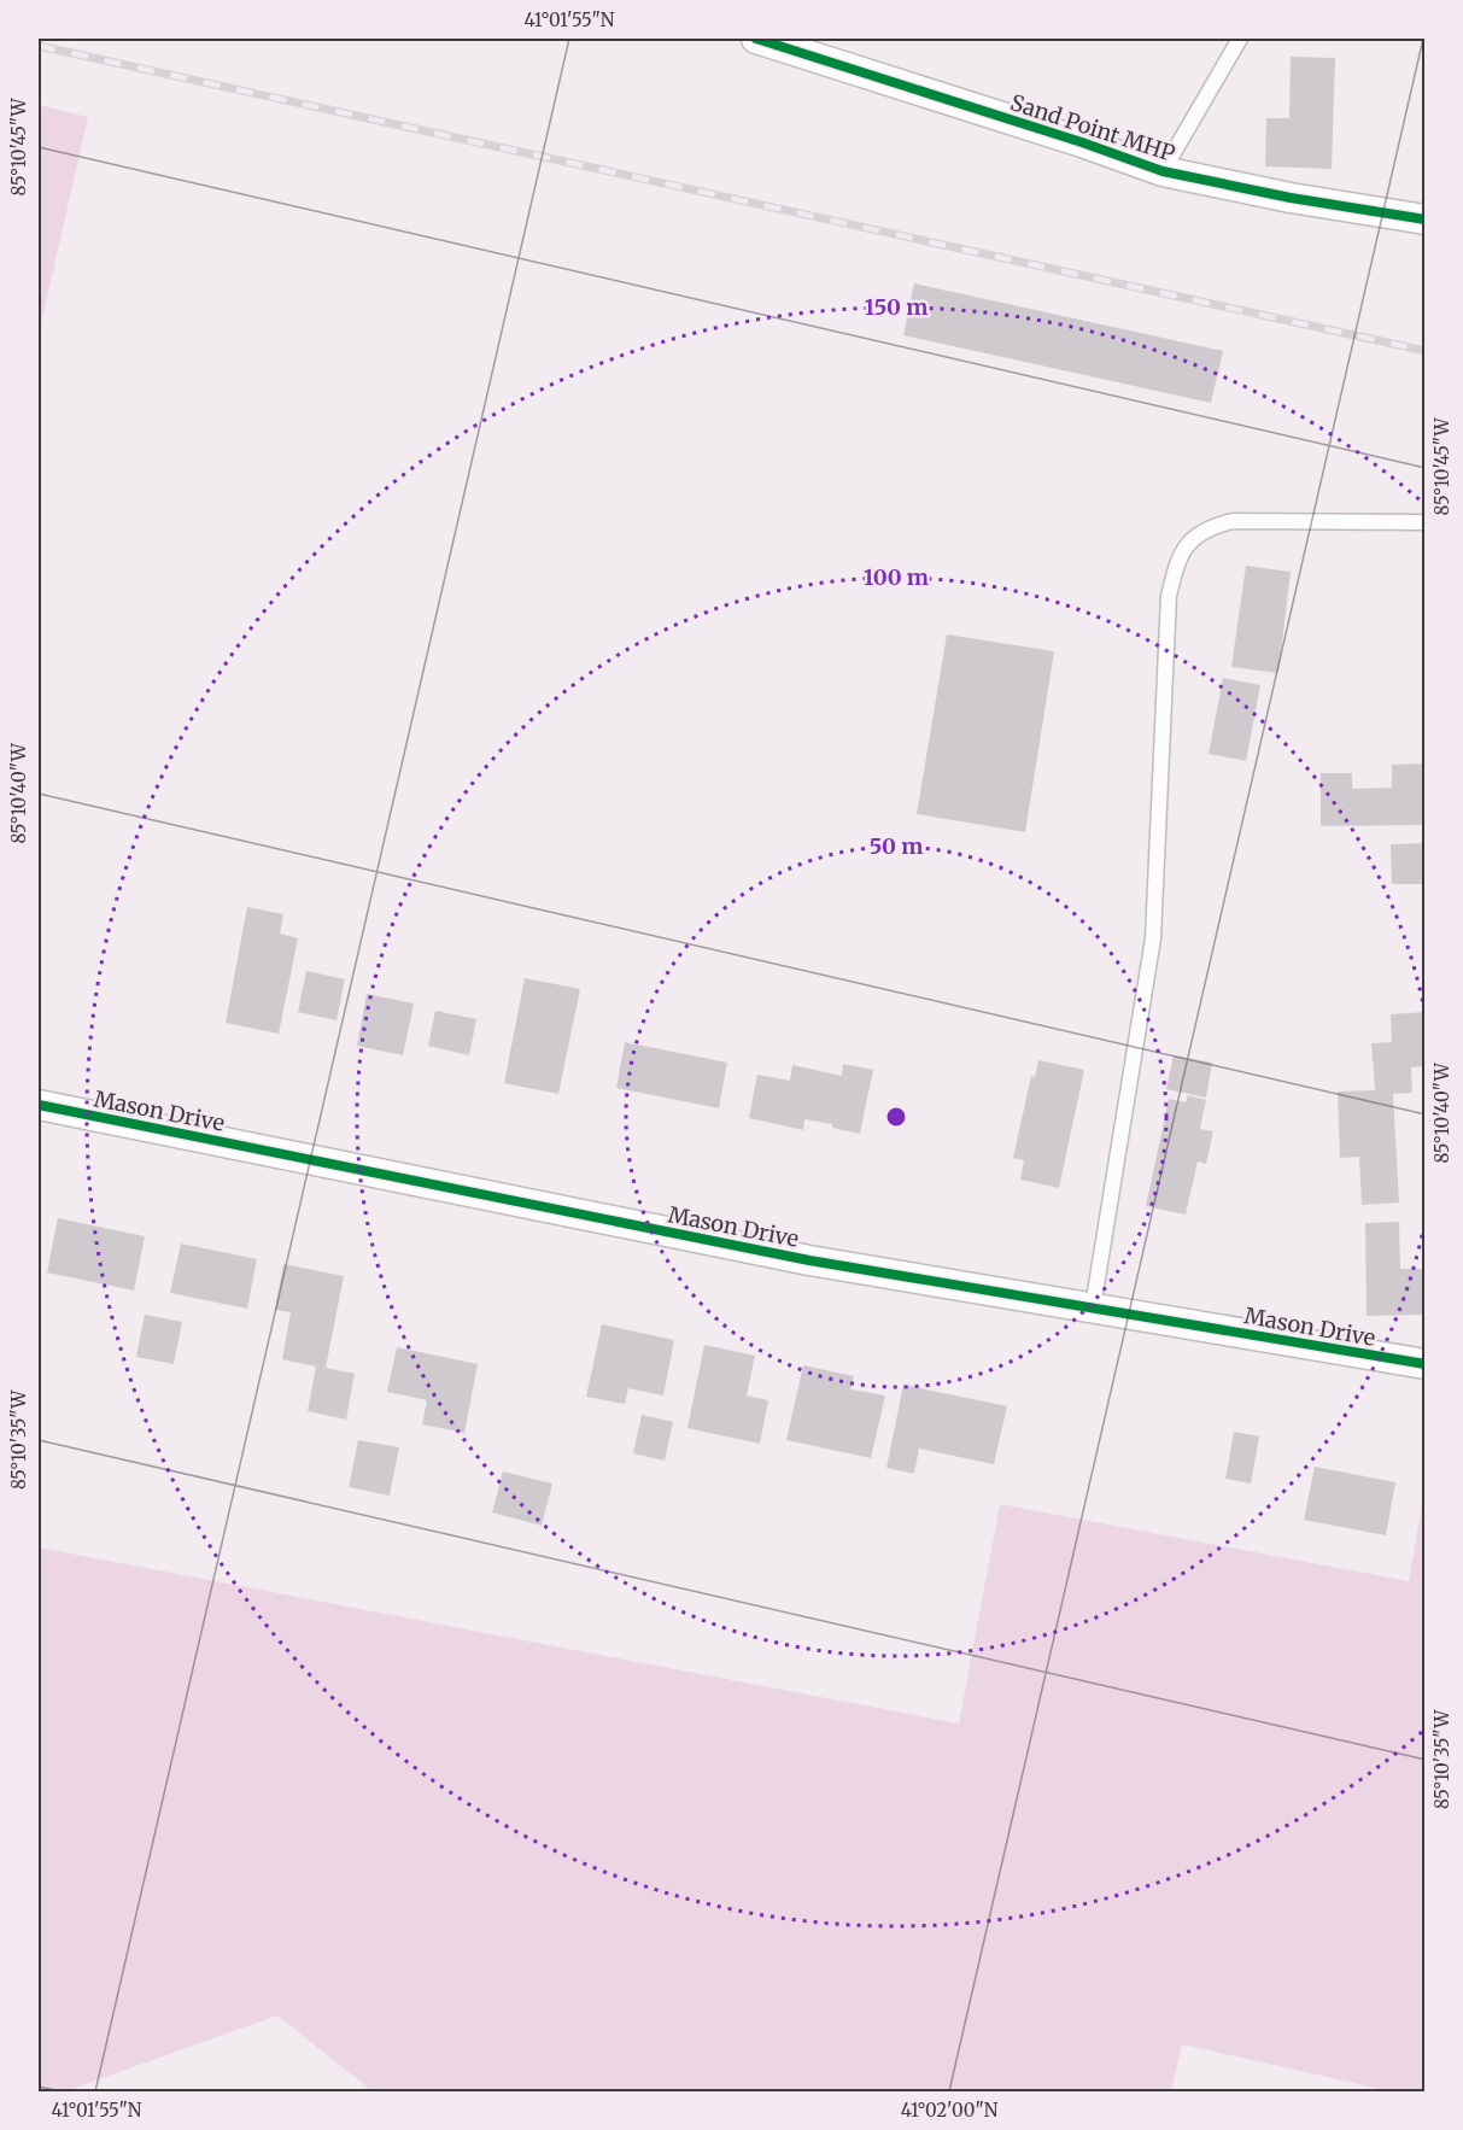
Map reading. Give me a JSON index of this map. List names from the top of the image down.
{
  "streets": {
    "street": ["Sand Point MHP", "Mason Drive"]
  },
  "coordinates": [
    "41°01'55\"N",
    "85°10'45\"W",
    "85°10'40\"W",
    "85°10'35\"W",
    "41°02'00\"N"
  ],
  "rings": ["150 m", "100 m", "50 m"]
}
